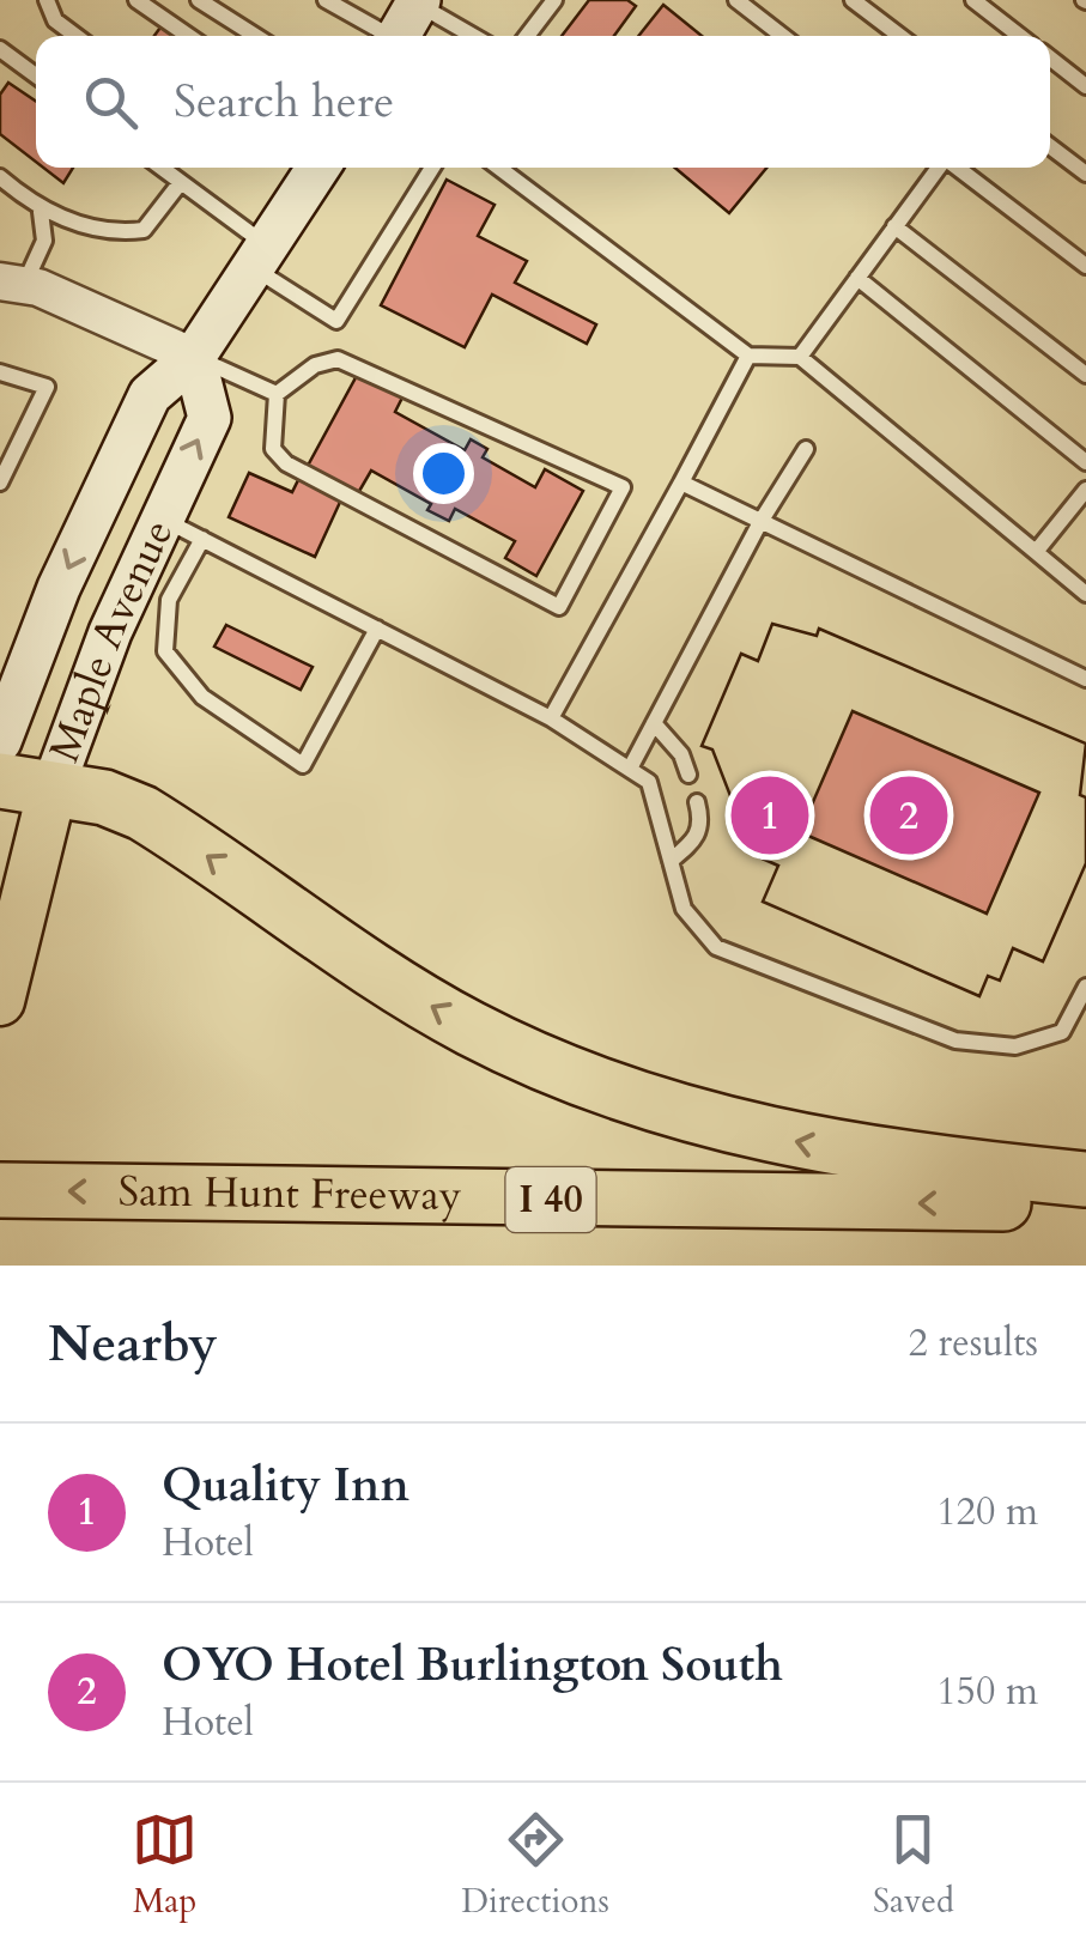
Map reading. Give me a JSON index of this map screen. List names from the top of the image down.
{
  "streets": {
    "highway": ["Sam Hunt Freeway", "I 40"],
    "main road": ["Maple Avenue"]
  },
  "page": {
    "search": "Search here",
    "pins": ["1", "2"],
    "heading": ["Nearby", "2 results"],
    "list": [
      {
        "mark": "1",
        "name": "Quality Inn",
        "note": "Hotel",
        "value": "120 m"
      },
      {
        "mark": "2",
        "name": "OYO Hotel Burlington South",
        "note": "Hotel",
        "value": "150 m"
      }
    ],
    "nav": ["Map", "Directions", "Saved"]
  }
}
